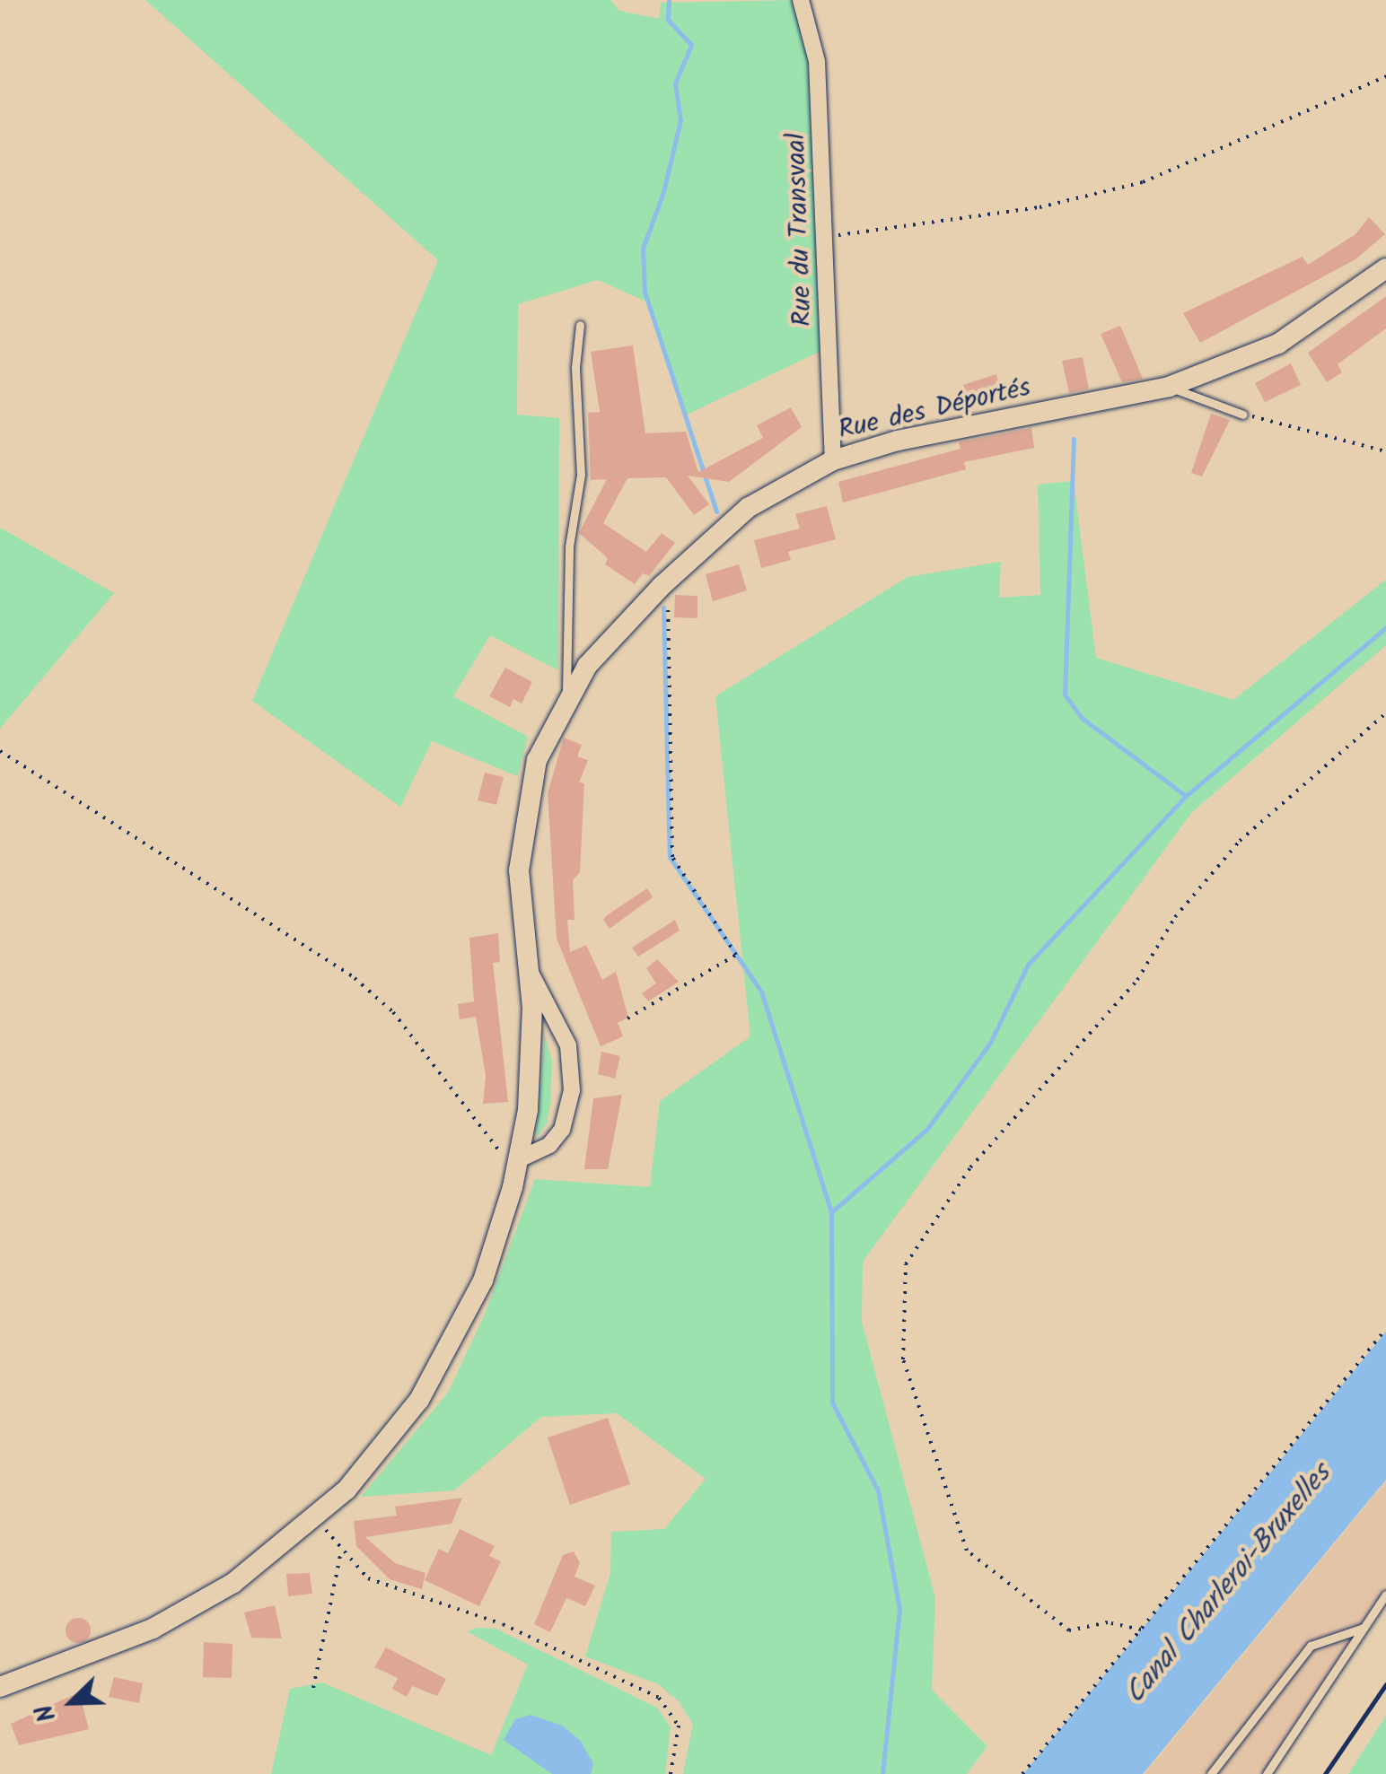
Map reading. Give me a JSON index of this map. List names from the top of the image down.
{
  "streets": {
    "street": ["Rue du Transvaal", "Rue des Déportés"]
  },
  "crossings": [
    ["Rue du Transvaal", "Rue des Déportés"]
  ],
  "water": ["Canal Charleroi-Bruxelles"],
  "north": "bottom left"
}
